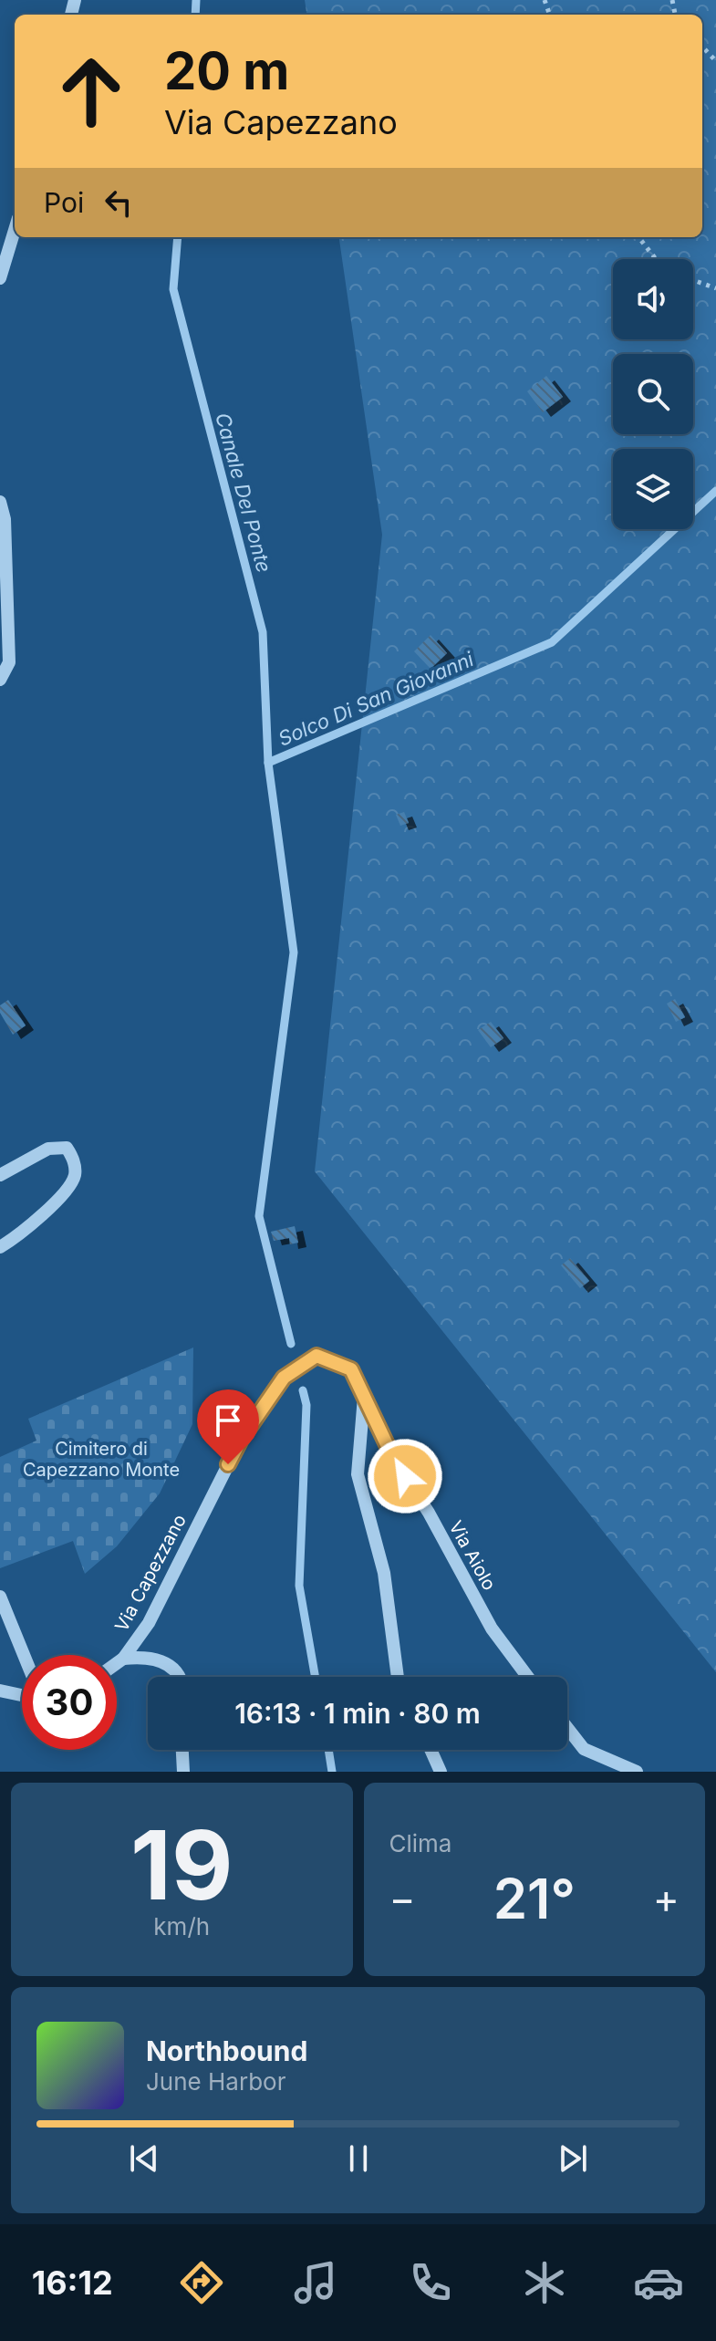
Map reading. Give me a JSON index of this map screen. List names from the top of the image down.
{
  "streets": {
    "street": ["Via Aiolo", "Via Capezzano"]
  },
  "crossings": [
    ["Via Aiolo", "Via Capezzano"]
  ],
  "water": ["Canale Del Ponte", "Solco Di San Giovanni"],
  "parks": ["Cimitero di Capezzano Monte"],
  "page": {
    "turn": ["20 m", "Via Capezzano"],
    "then": "Poi",
    "limit": "30",
    "trip": "16:13 · 1 min · 80 m",
    "tile": [
      ["19", "km/h"],
      "Clima"
    ],
    "heat": ["−", "21°", "+"],
    "song": ["Northbound", "June Harbor"],
    "tabs": "16:12"
  }
}
